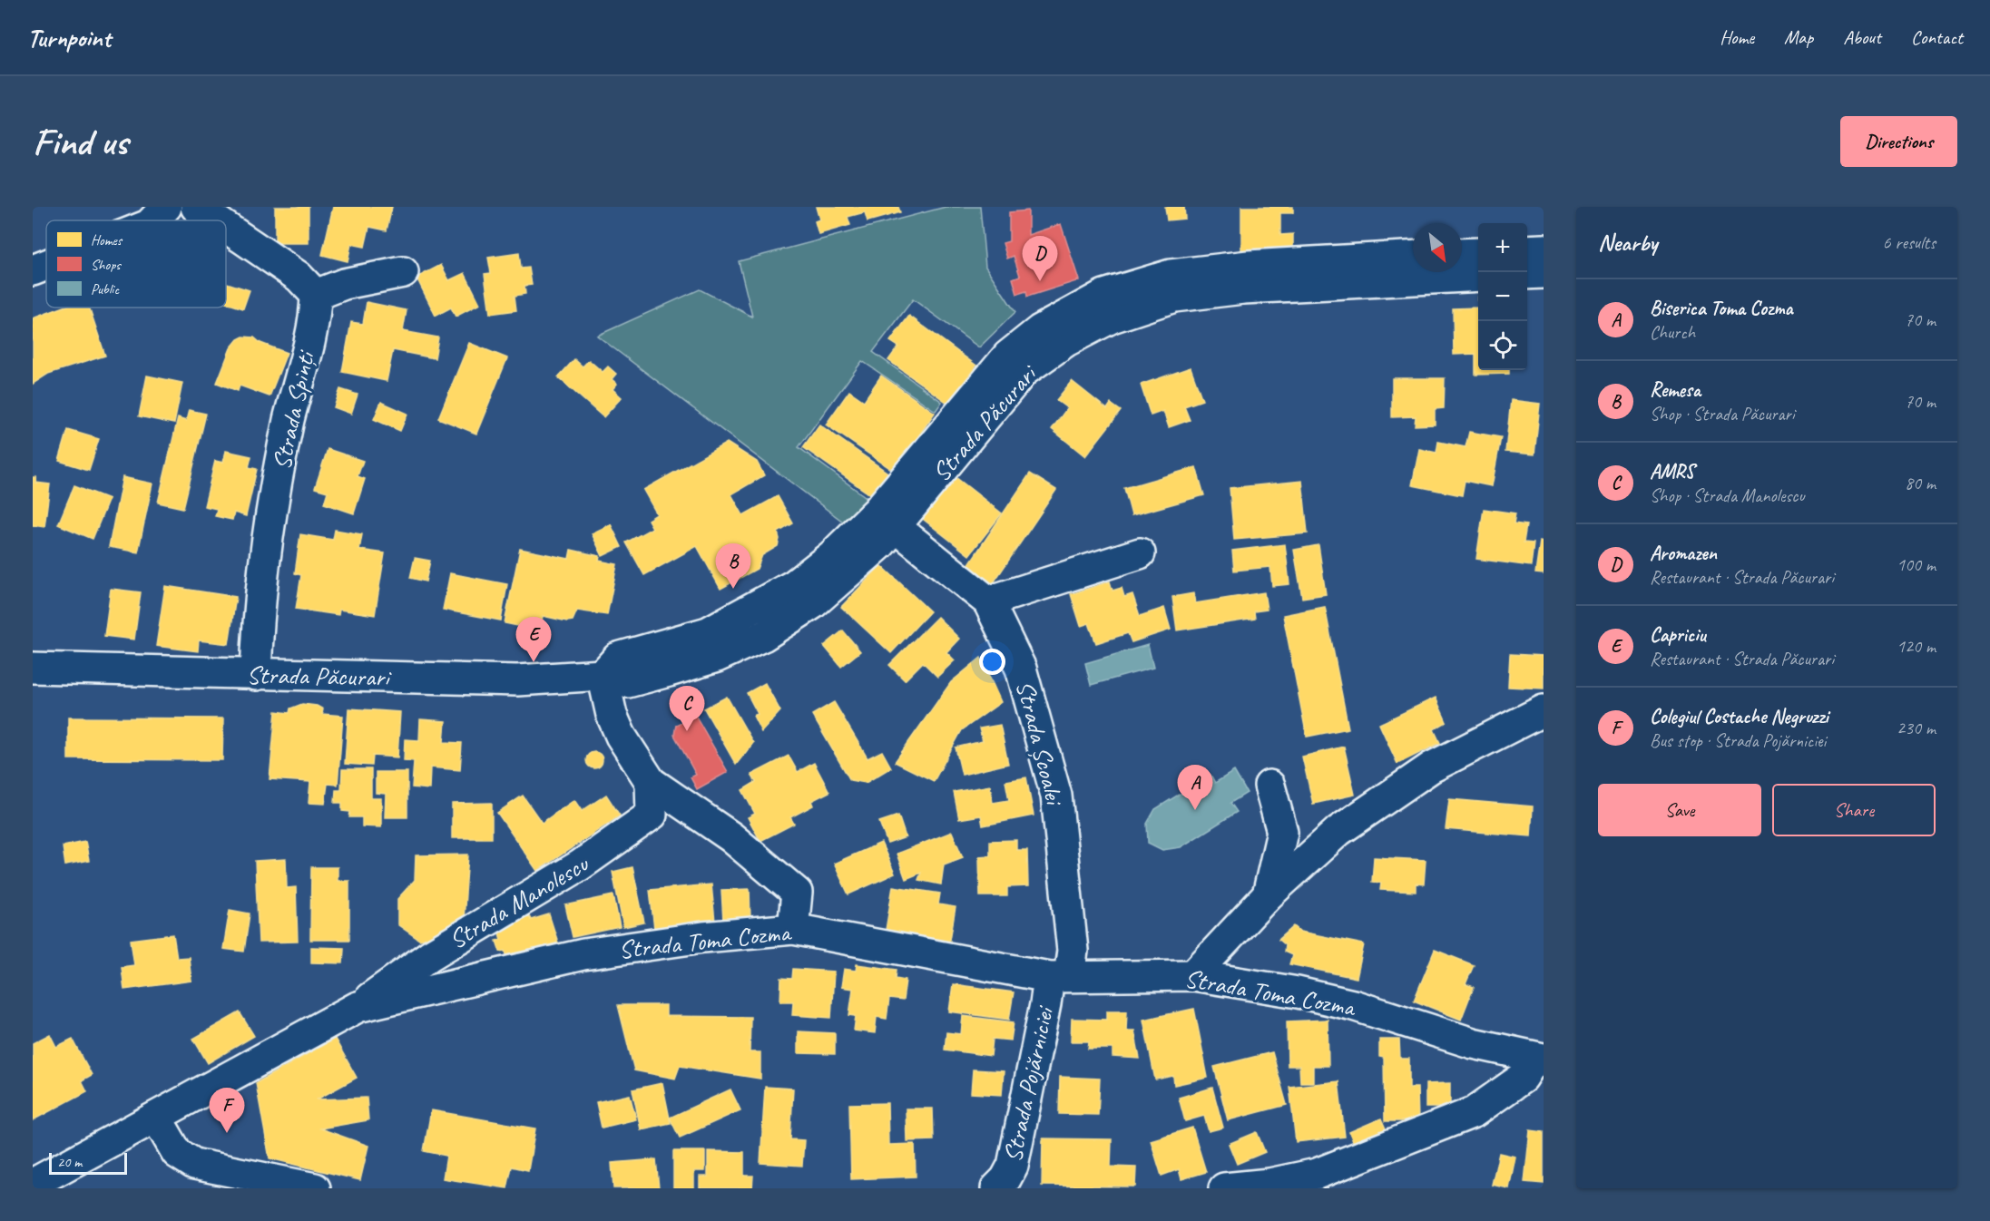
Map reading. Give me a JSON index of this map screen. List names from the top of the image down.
{
  "streets": {
    "street": [
      "Strada Spinți",
      "Strada Păcurari",
      "Strada Școalei",
      "Strada Manolescu",
      "Strada Toma Cozma",
      "Strada Pojărniciei"
    ]
  },
  "crossings": [
    ["Strada Spinți", "Strada Păcurari"],
    ["Strada Păcurari", "Strada Școalei"],
    ["Strada Școalei", "Strada Toma Cozma"],
    ["Strada Școalei", "Strada Pojărniciei"],
    ["Strada Manolescu", "Strada Toma Cozma"],
    ["Strada Toma Cozma", "Strada Pojărniciei"]
  ],
  "legend": ["Homes", "Shops", "Public"],
  "scale_bar": "20 m",
  "north": "bottom right",
  "page": {
    "header": "Turnpoint",
    "nav": [
      "Home",
      "Map",
      "About",
      "Contact"
    ],
    "buttons": [
      "Directions",
      ["Save", "Share"]
    ],
    "title": "Find us",
    "heading": ["Nearby", "6 results"],
    "map_buttons": ["+", "−"],
    "pins": [
      "D",
      "B",
      "E",
      "C",
      "A",
      "F"
    ],
    "list": [
      {
        "mark": "A",
        "name": "Biserica Toma Cozma",
        "note": "Church",
        "value": "70 m"
      },
      {
        "mark": "B",
        "name": "Remesa",
        "note": "Shop · Strada Păcurari",
        "value": "70 m"
      },
      {
        "mark": "C",
        "name": "AMRS",
        "note": "Shop · Strada Manolescu",
        "value": "80 m"
      },
      {
        "mark": "D",
        "name": "Aromazen",
        "note": "Restaurant · Strada Păcurari",
        "value": "100 m"
      },
      {
        "mark": "E",
        "name": "Capriciu",
        "note": "Restaurant · Strada Păcurari",
        "value": "120 m"
      },
      {
        "mark": "F",
        "name": "Colegiul Costache Negruzzi",
        "note": "Bus stop · Strada Pojărniciei",
        "value": "230 m"
      }
    ],
    "scale": "20 m"
  }
}
